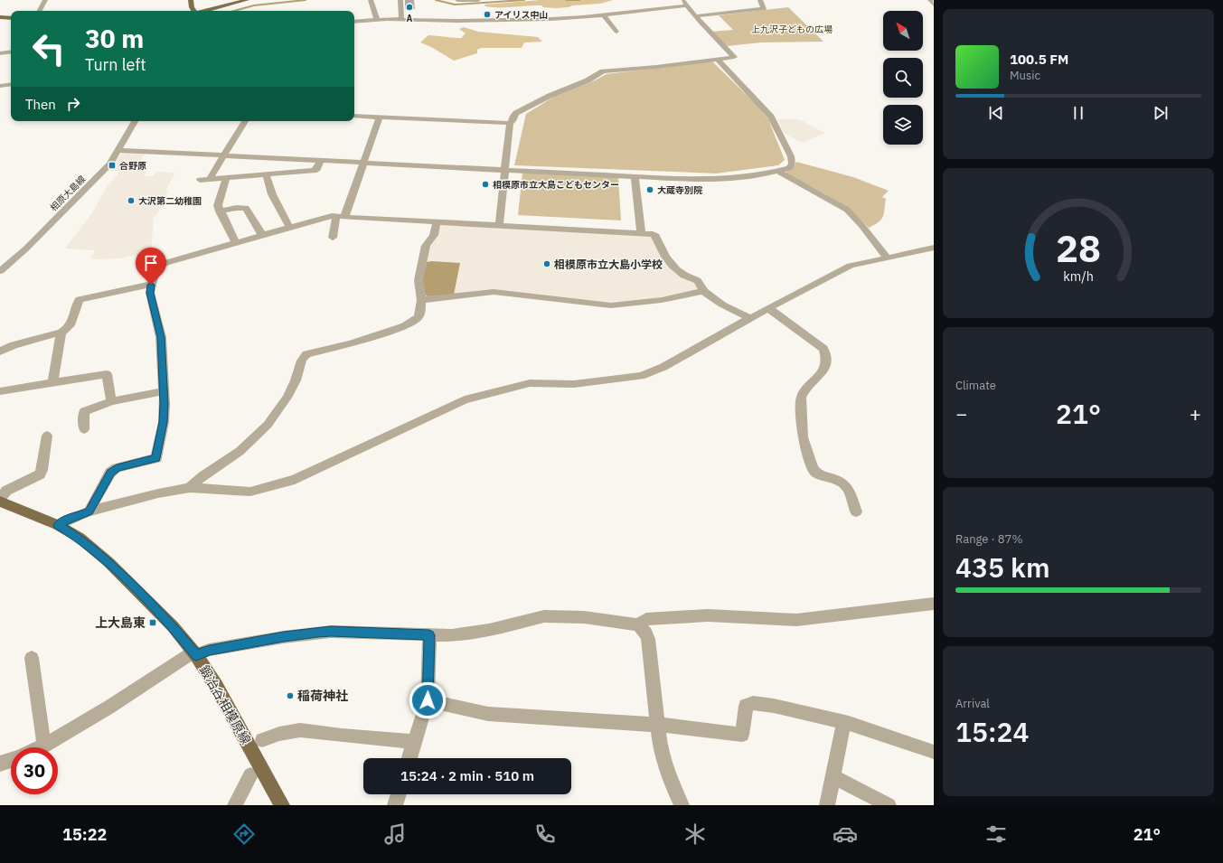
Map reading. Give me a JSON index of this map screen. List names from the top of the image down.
{
  "streets": {
    "main road": ["鍛冶谷相模原線"],
    "street": ["相原大島線"]
  },
  "parks": ["上九沢子どもの広場"],
  "places": {
    "other": [
      "A",
      "アイリス中山",
      "相模原市立大島こどもセンター",
      "大蔵寺別院",
      "大沢第二幼稚園",
      "相模原市立大島小学校",
      "稲荷神社"
    ],
    "transit": ["合野原", "上大島東"]
  },
  "north": "top left",
  "page": {
    "turn": ["30 m", "Turn left"],
    "song": ["100.5 FM", "Music"],
    "then": "Then",
    "tile": [
      "Climate",
      ["Range · 87%", "435 km"],
      ["Arrival", "15:24"]
    ],
    "heat": ["−", "21°", "+"],
    "limit": "30",
    "trip": "15:24 · 2 min · 510 m",
    "tabs": ["15:22", "21°"],
    "gauge": ["28", "km/h"]
  }
}
